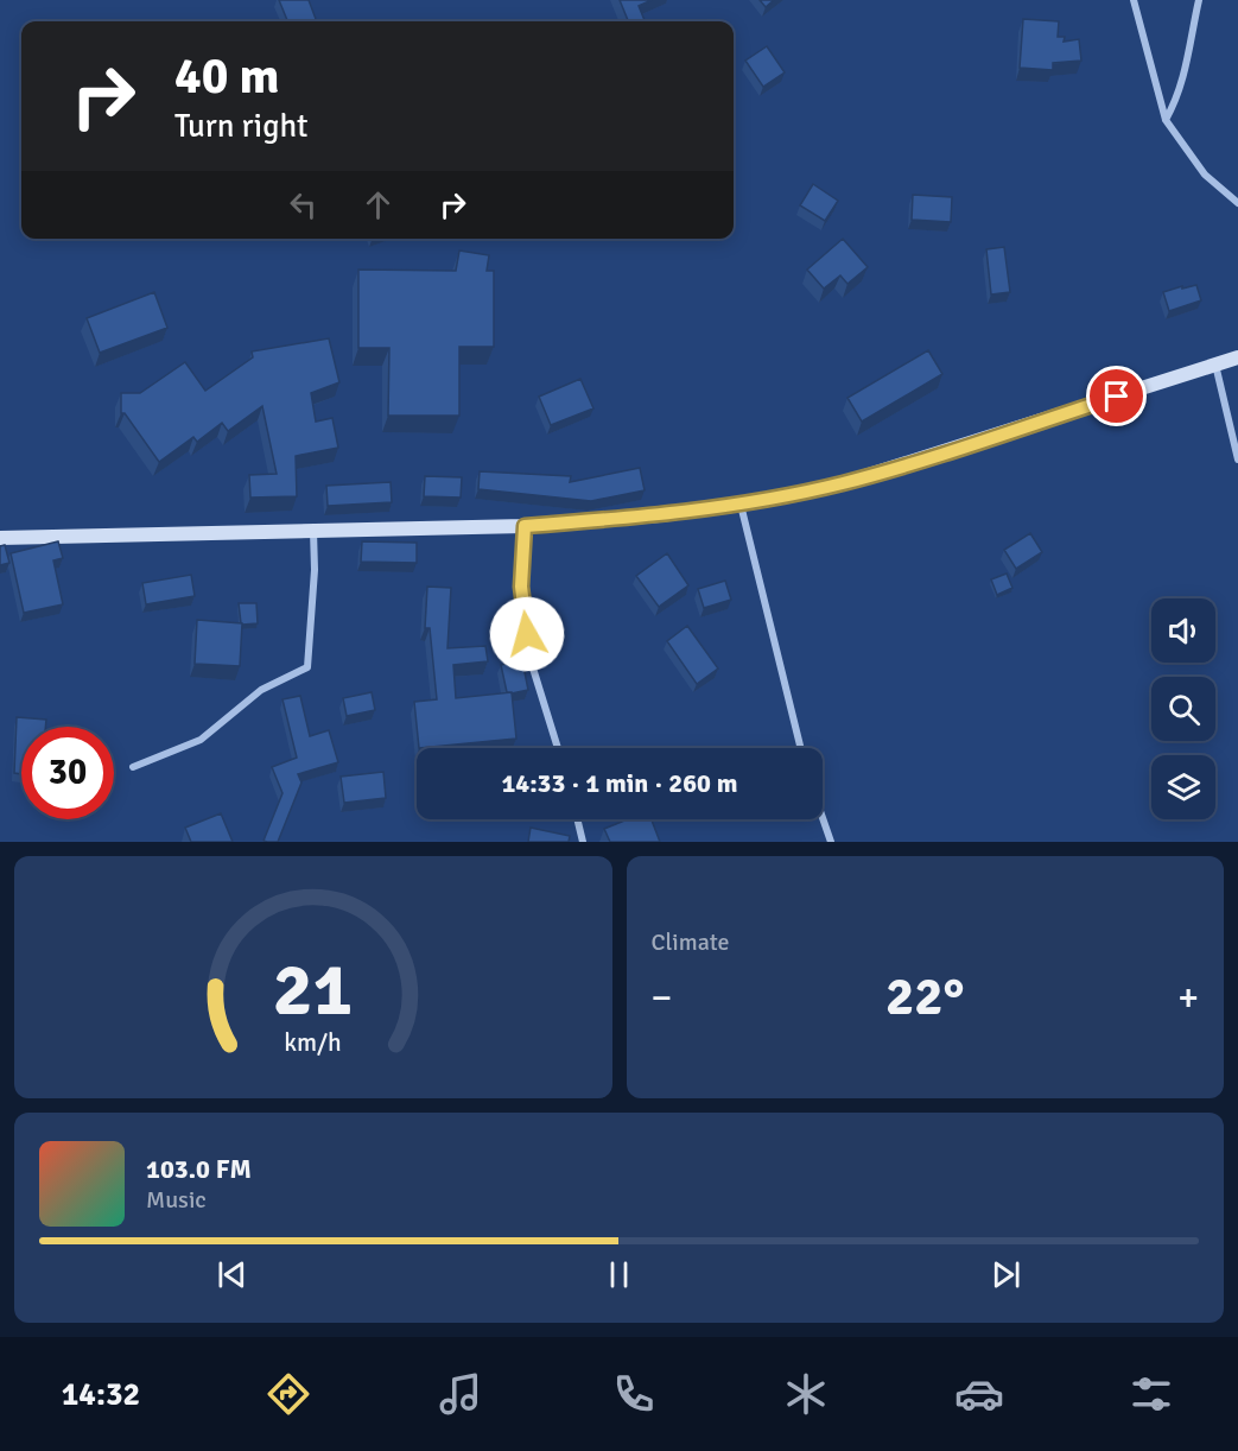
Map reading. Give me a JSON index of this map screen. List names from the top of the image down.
{
  "page": {
    "turn": ["40 m", "Turn right"],
    "limit": "30",
    "trip": "14:33 · 1 min · 260 m",
    "tile": "Climate",
    "heat": ["−", "22°", "+"],
    "song": ["103.0 FM", "Music"],
    "tabs": "14:32",
    "gauge": ["21", "km/h"]
  }
}
